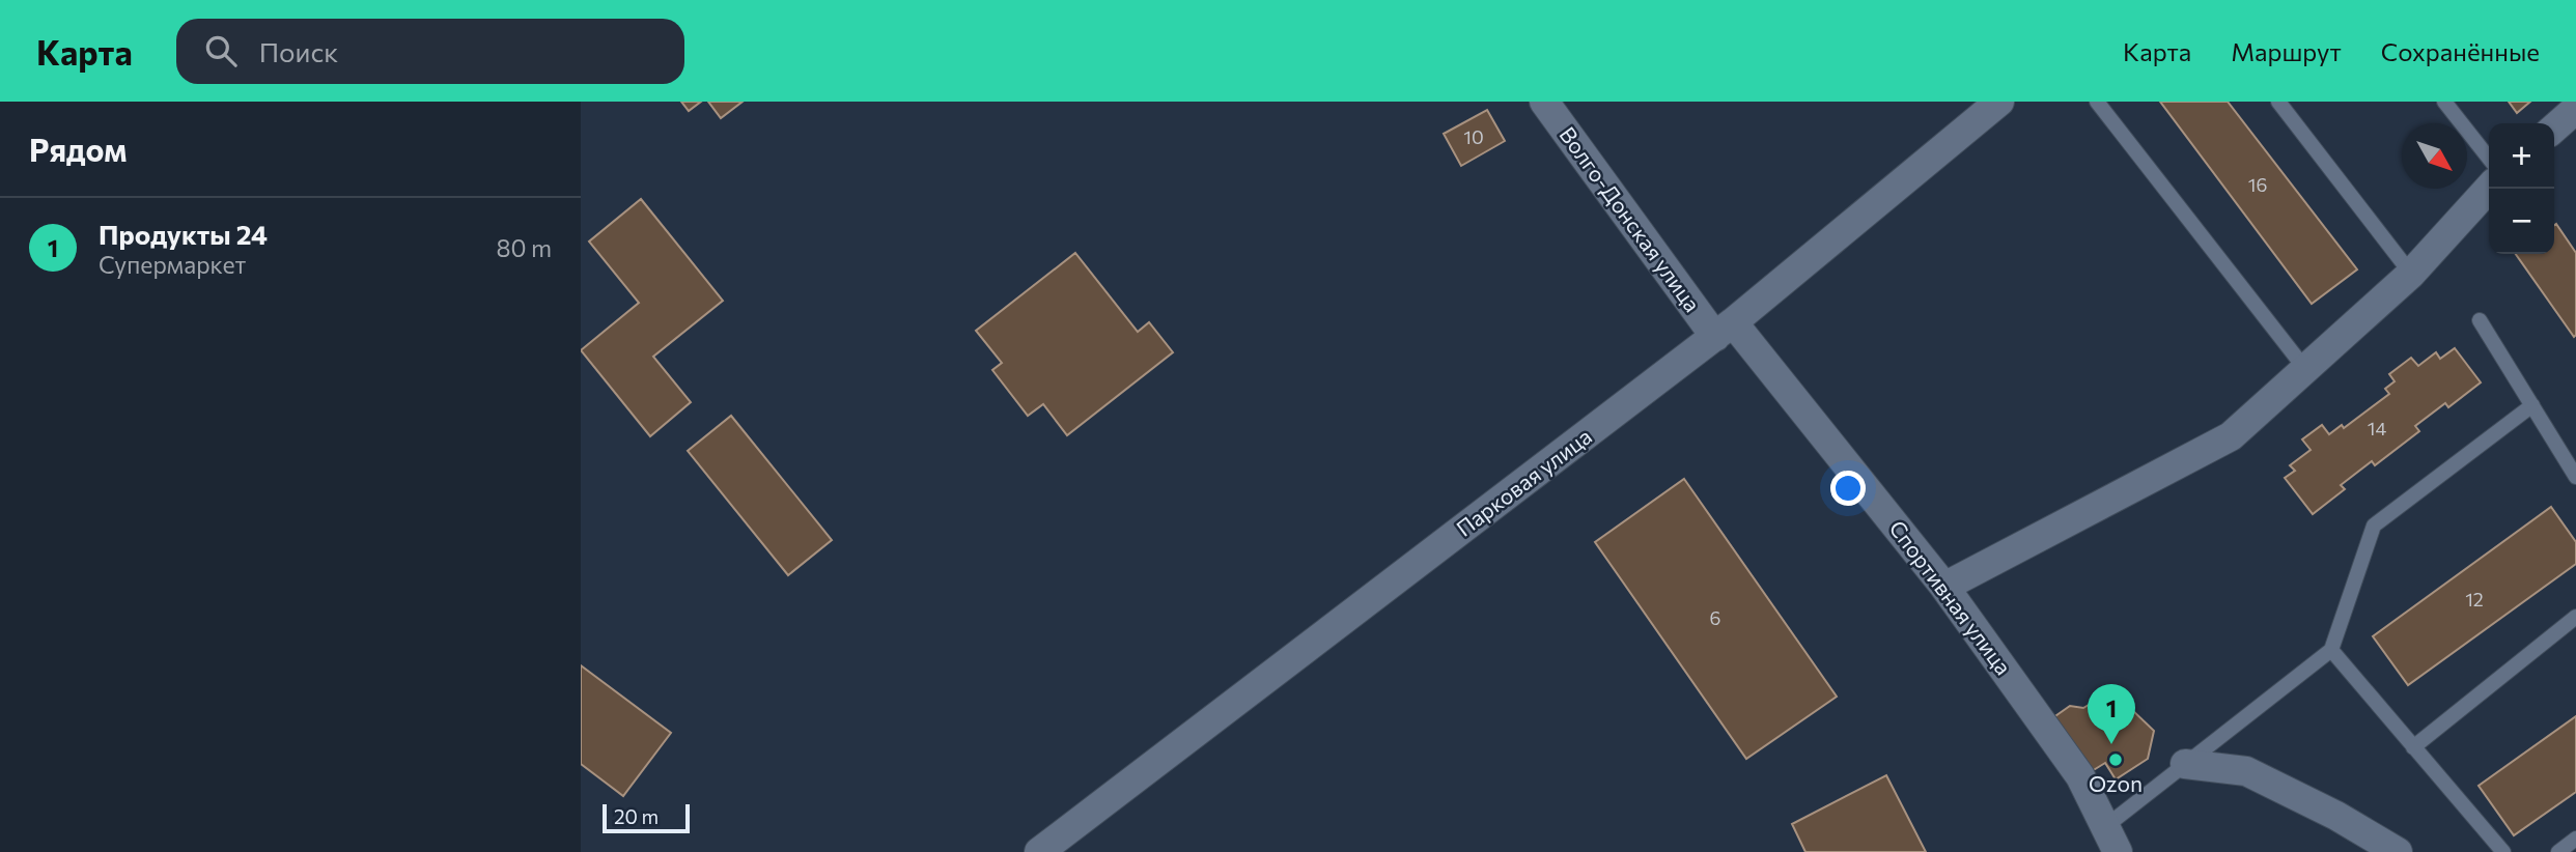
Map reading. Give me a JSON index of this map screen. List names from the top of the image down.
{
  "streets": {
    "street": ["Волго-Донская улица", "Парковая улица", "Спортивная улица"]
  },
  "crossings": [
    ["Волго-Донская улица", "Парковая улица"],
    ["Волго-Донская улица", "Спортивная улица"],
    ["Парковая улица", "Спортивная улица"]
  ],
  "places": ["Ozon"],
  "house_numbers": [
    "10",
    "16",
    "14",
    "12",
    "6"
  ],
  "scale_bar": "20 m",
  "north": "bottom right",
  "page": {
    "header": "Карта",
    "search": "Поиск",
    "nav": ["Карта", "Маршрут", "Сохранённые"],
    "heading": "Рядом",
    "map_buttons": ["+", "−"],
    "list": [
      {
        "mark": "1",
        "name": "Продукты 24",
        "note": "Супермаркет",
        "value": "80 m"
      }
    ],
    "pins": "1",
    "scale": "20 m"
  }
}
